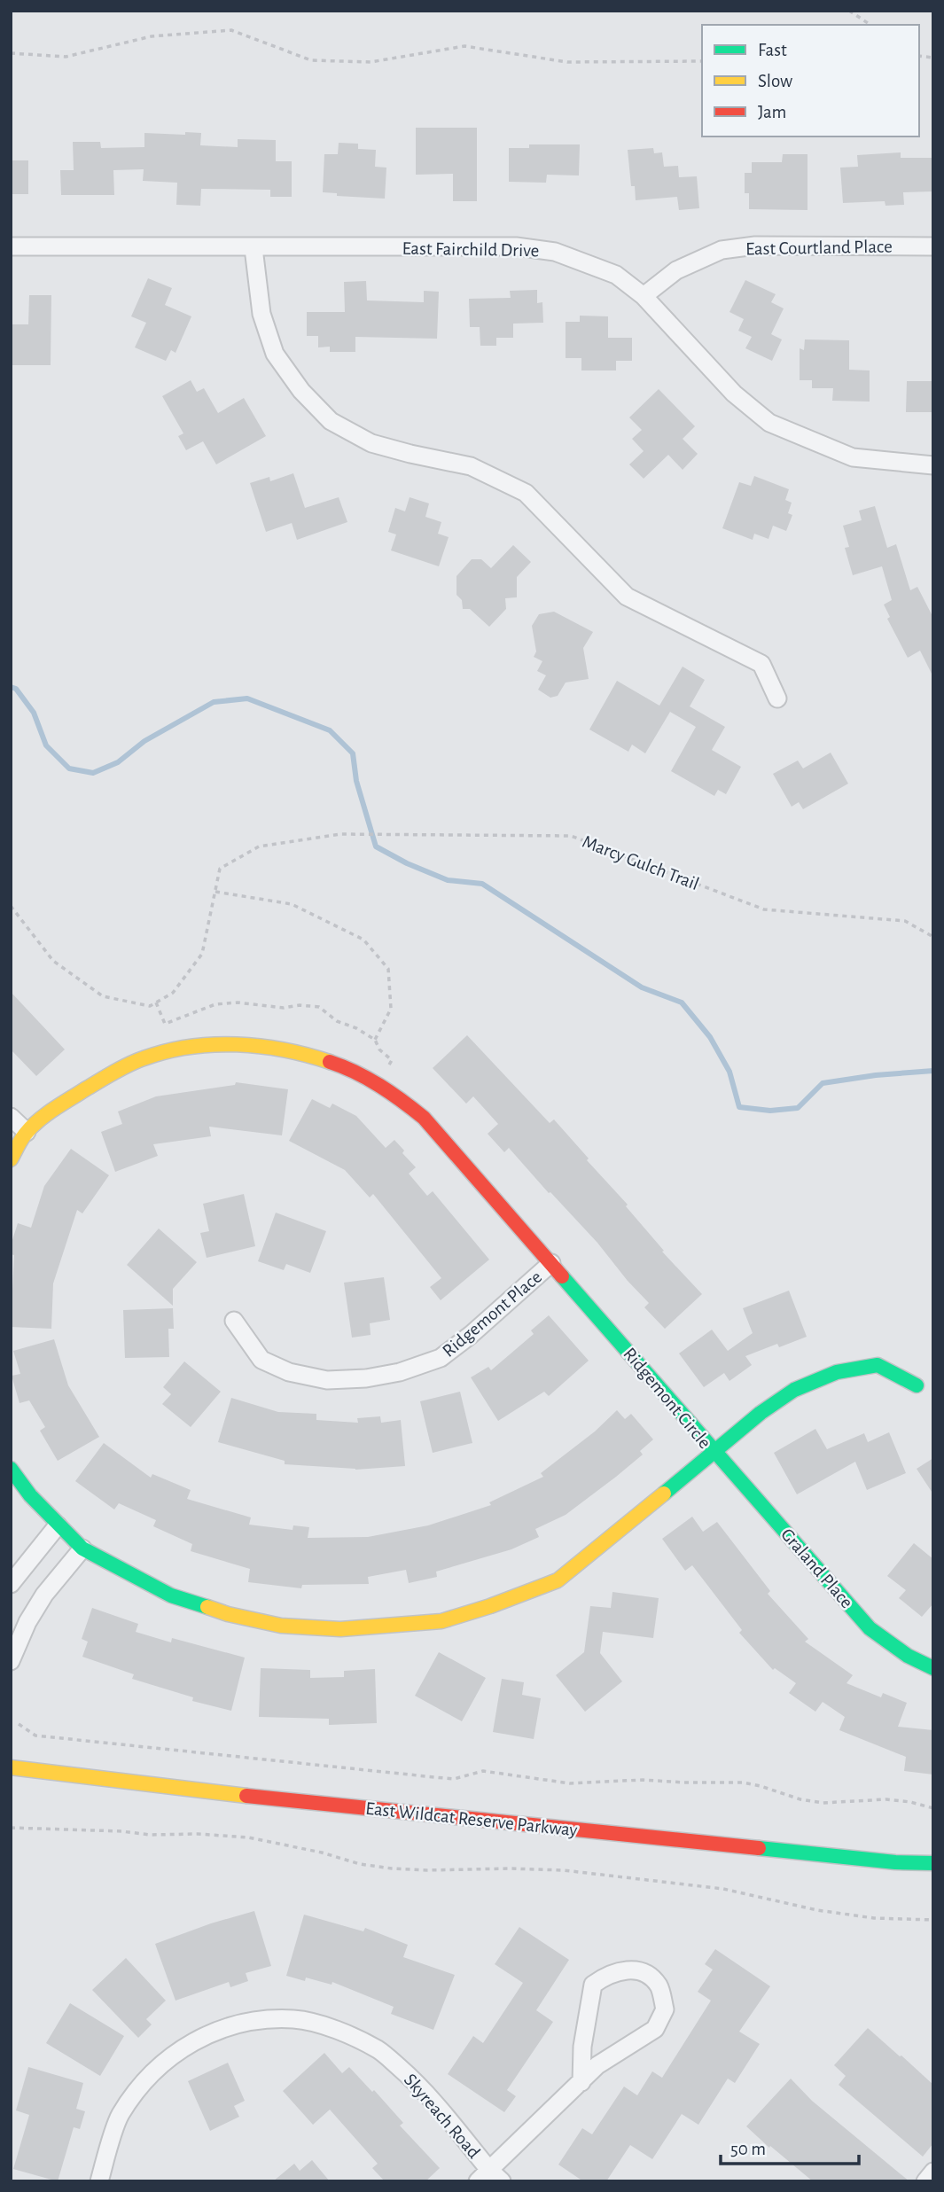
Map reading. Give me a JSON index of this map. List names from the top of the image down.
{
  "streets": {
    "street": [
      "East Courtland Place",
      "East Fairchild Drive",
      "Ridgemont Place",
      "Ridgemont Circle",
      "Graland Place",
      "East Wildcat Reserve Parkway",
      "Skyreach Road"
    ],
    "path": ["Marcy Gulch Trail"]
  },
  "crossings": [
    ["East Courtland Place", "East Fairchild Drive"],
    ["Ridgemont Place", "Ridgemont Circle"],
    ["Ridgemont Circle", "Graland Place"]
  ],
  "legend": ["Fast", "Slow", "Jam"],
  "scale_bar": "50 m"
}
